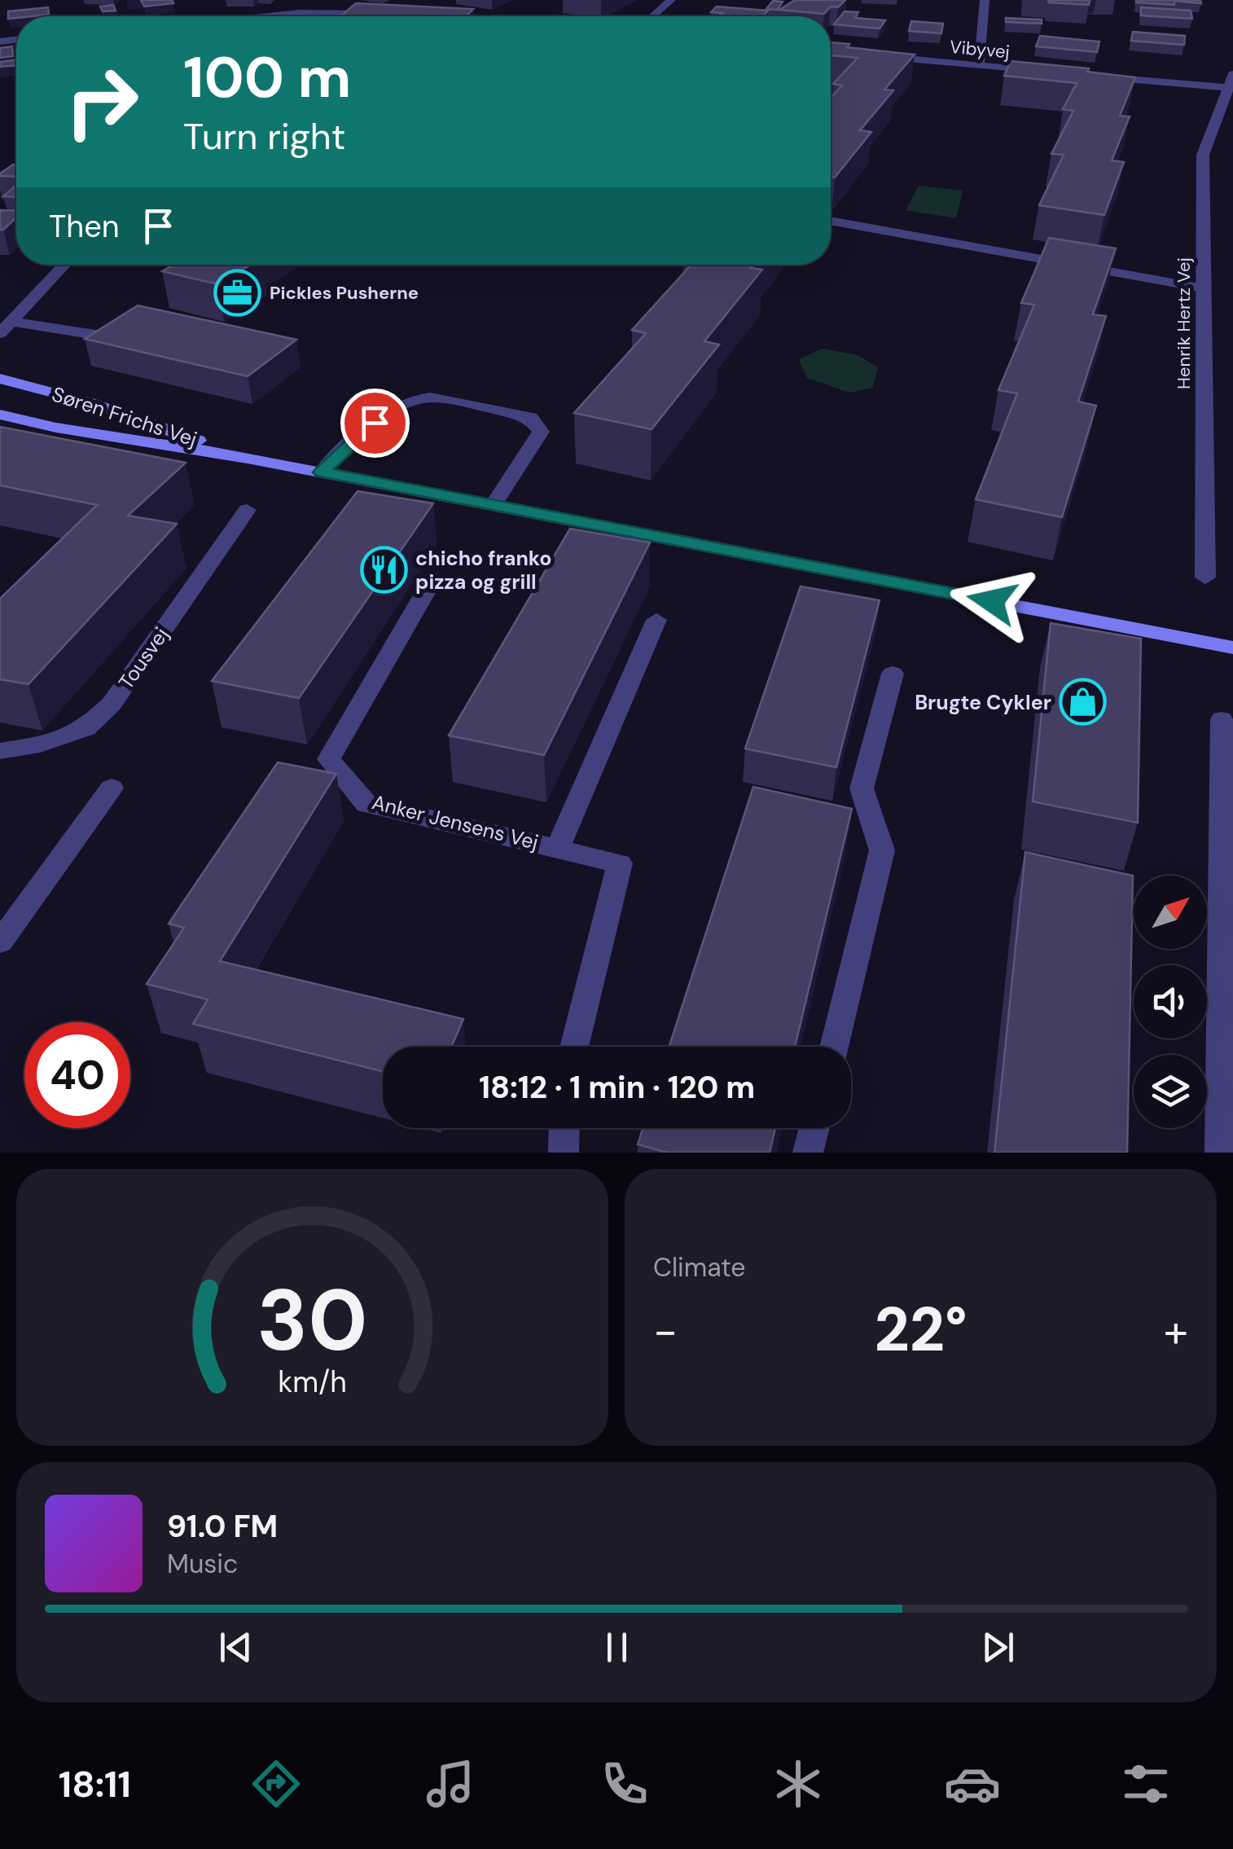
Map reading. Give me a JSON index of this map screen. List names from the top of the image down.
{
  "streets": {
    "street": [
      "Vibyvej",
      "Henrik Hertz Vej",
      "Søren Frichs Vej",
      "Tousvej",
      "Anker Jensens Vej"
    ]
  },
  "places": {
    "office": ["Pickles Pusherne"],
    "restaurant": ["chicho franko pizza og grill"],
    "shop": ["Brugte Cykler"]
  },
  "north": "top right",
  "page": {
    "turn": ["100 m", "Turn right"],
    "then": "Then",
    "limit": "40",
    "trip": "18:12 · 1 min · 120 m",
    "tile": "Climate",
    "heat": ["−", "22°", "+"],
    "song": ["91.0 FM", "Music"],
    "tabs": "18:11",
    "gauge": ["30", "km/h"]
  }
}
